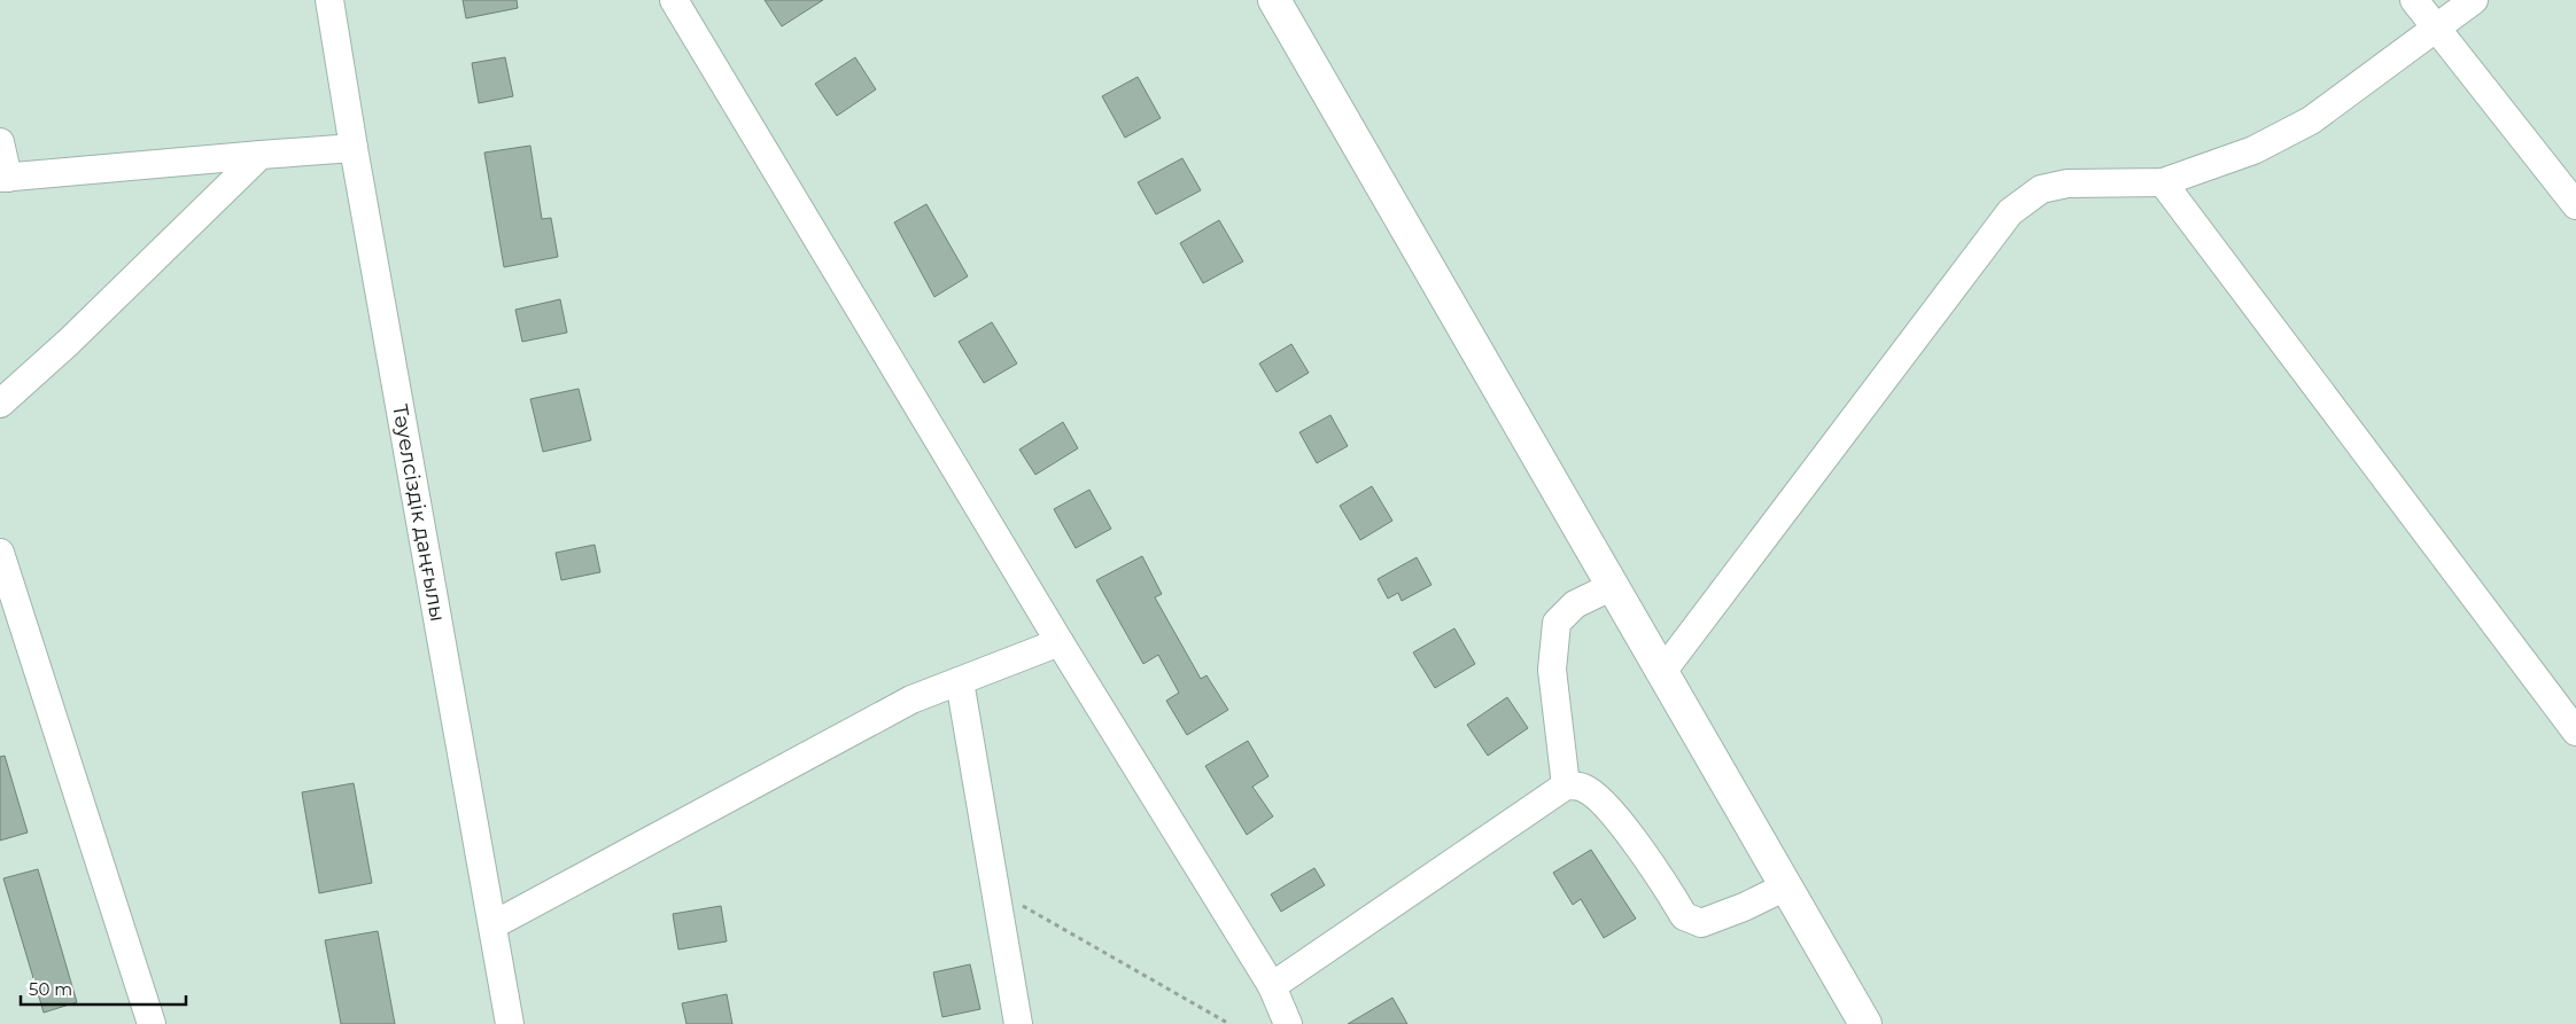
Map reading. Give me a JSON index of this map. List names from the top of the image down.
{
  "streets": {
    "street": ["Тәуелсіздік даңғылы"]
  },
  "scale_bar": "50 m"
}
